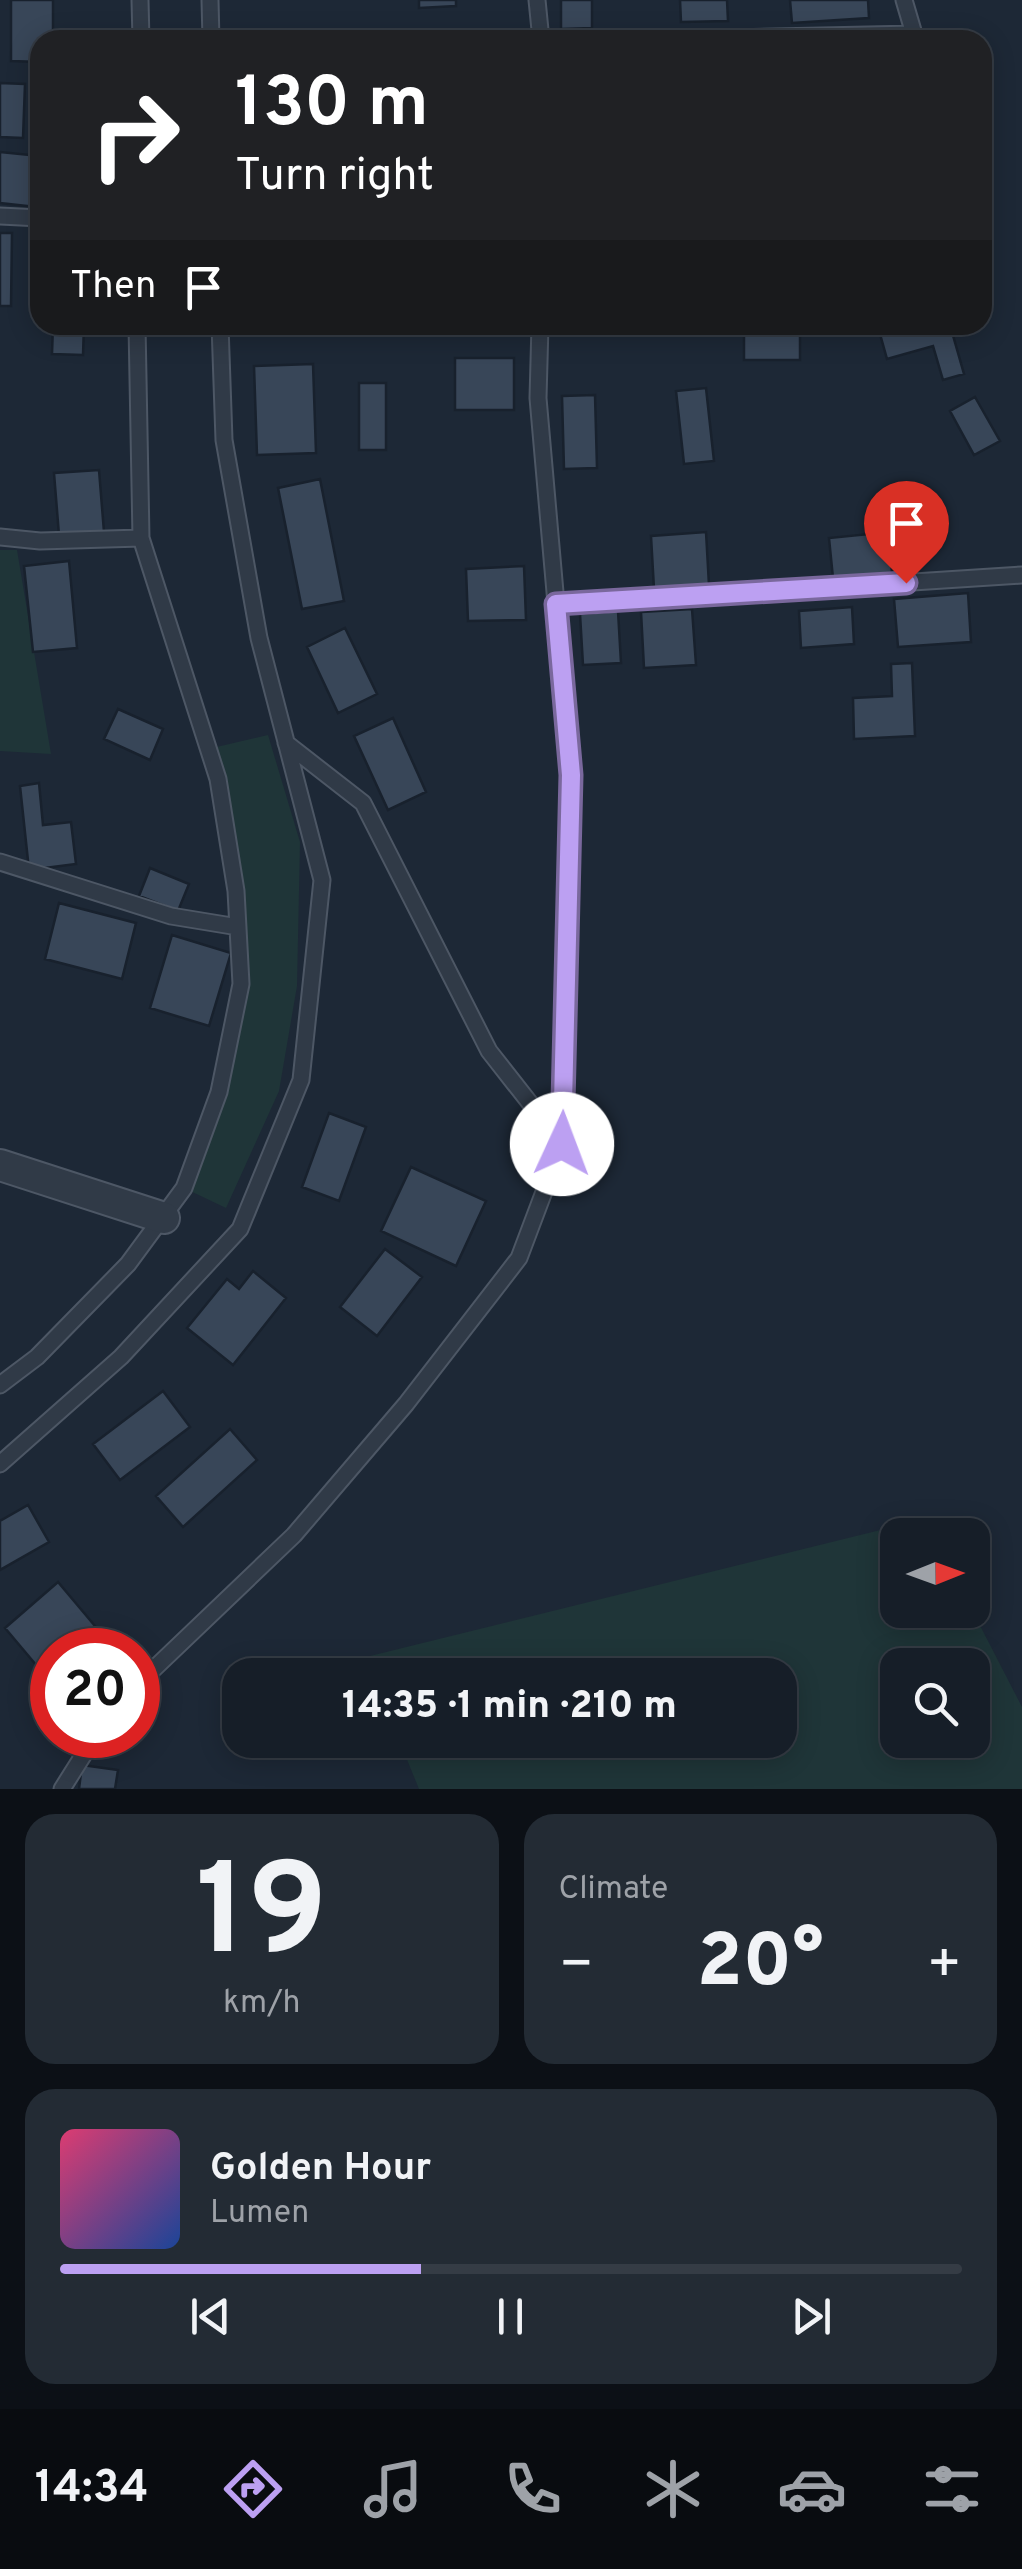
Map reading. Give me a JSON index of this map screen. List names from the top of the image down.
{
  "north": "right",
  "page": {
    "turn": ["130 m", "Turn right"],
    "then": "Then",
    "limit": "20",
    "trip": "14:35 · 1 min · 210 m",
    "tile": [
      ["19", "km/h"],
      "Climate"
    ],
    "heat": ["−", "20°", "+"],
    "song": ["Golden Hour", "Lumen"],
    "tabs": "14:34"
  }
}
